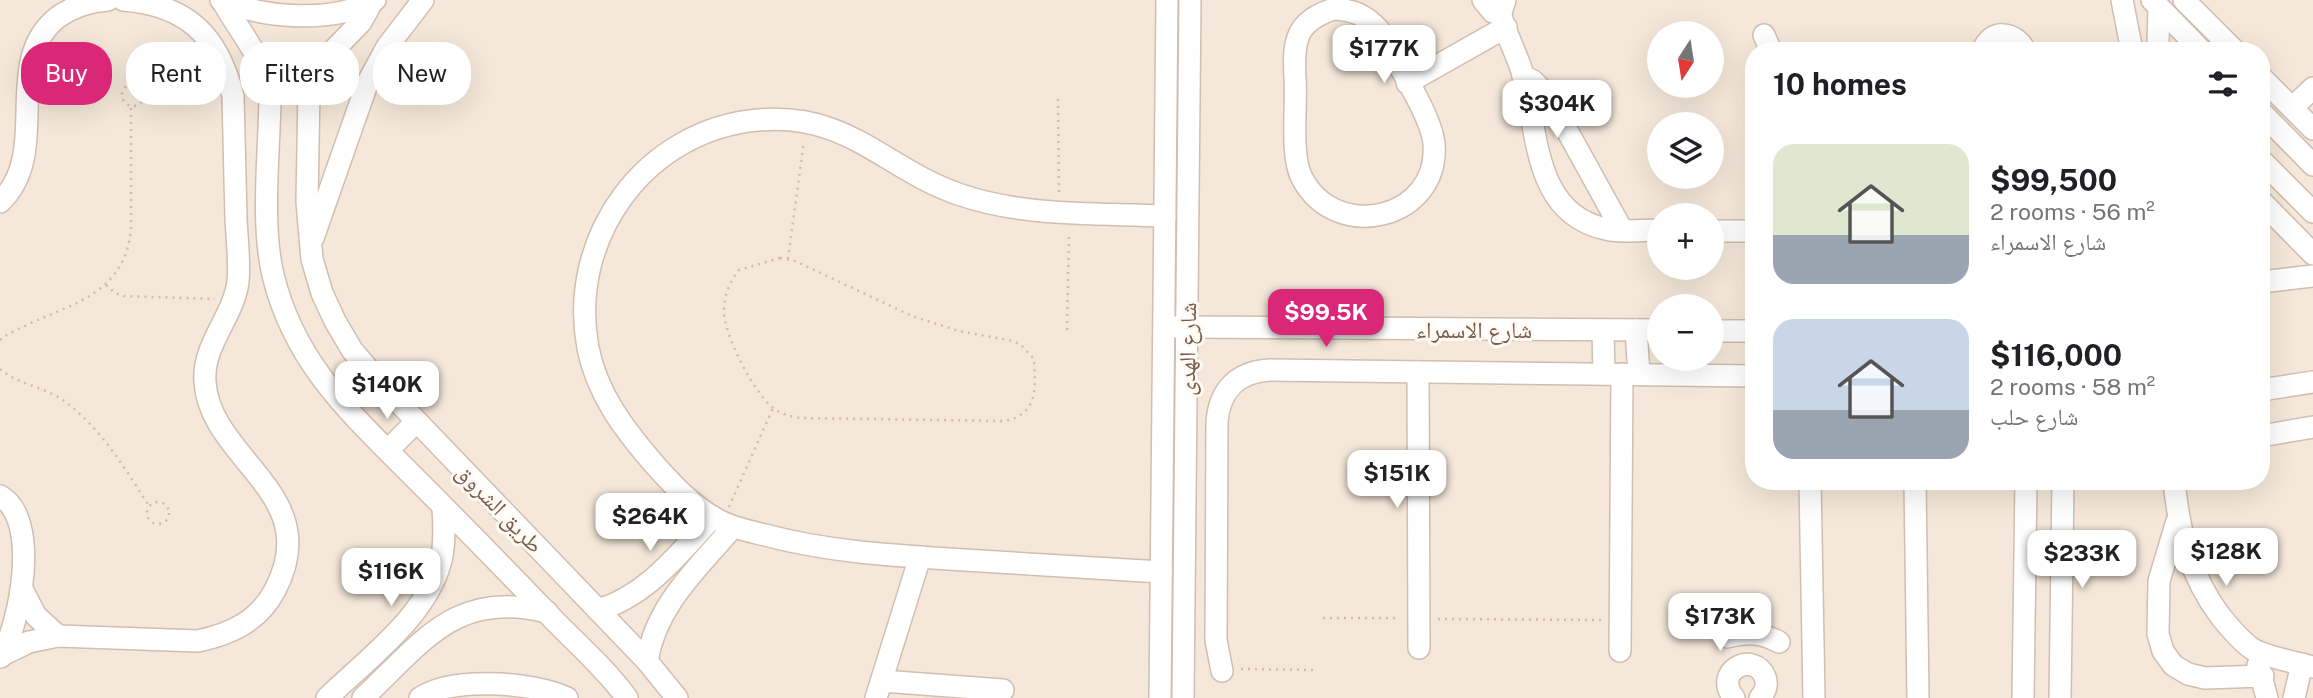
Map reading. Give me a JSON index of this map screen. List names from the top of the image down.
{
  "streets": {
    "street": ["شارع الاسمراء", "شارع الهدى", "طريق الشروق"]
  },
  "crossings": [
    ["شارع الاسمراء", "شارع الهدى"]
  ],
  "north": "bottom",
  "page": {
    "map_buttons": ["+", "−"],
    "price": [
      "$177K",
      "$304K",
      "$99.5K",
      "$140K",
      "$151K",
      "$264K",
      "$128K",
      "$233K",
      "$116K",
      "$173K"
    ],
    "chip": [
      "Buy",
      "Rent",
      "Filters",
      "New"
    ],
    "heading": "10 homes",
    "list": [
      {
        "name": "$99,500",
        "note": "2 rooms · 56 m² · شارع الاسمراء"
      },
      {
        "name": "$116,000",
        "note": "2 rooms · 58 m² · شارع حلب"
      }
    ]
  }
}
